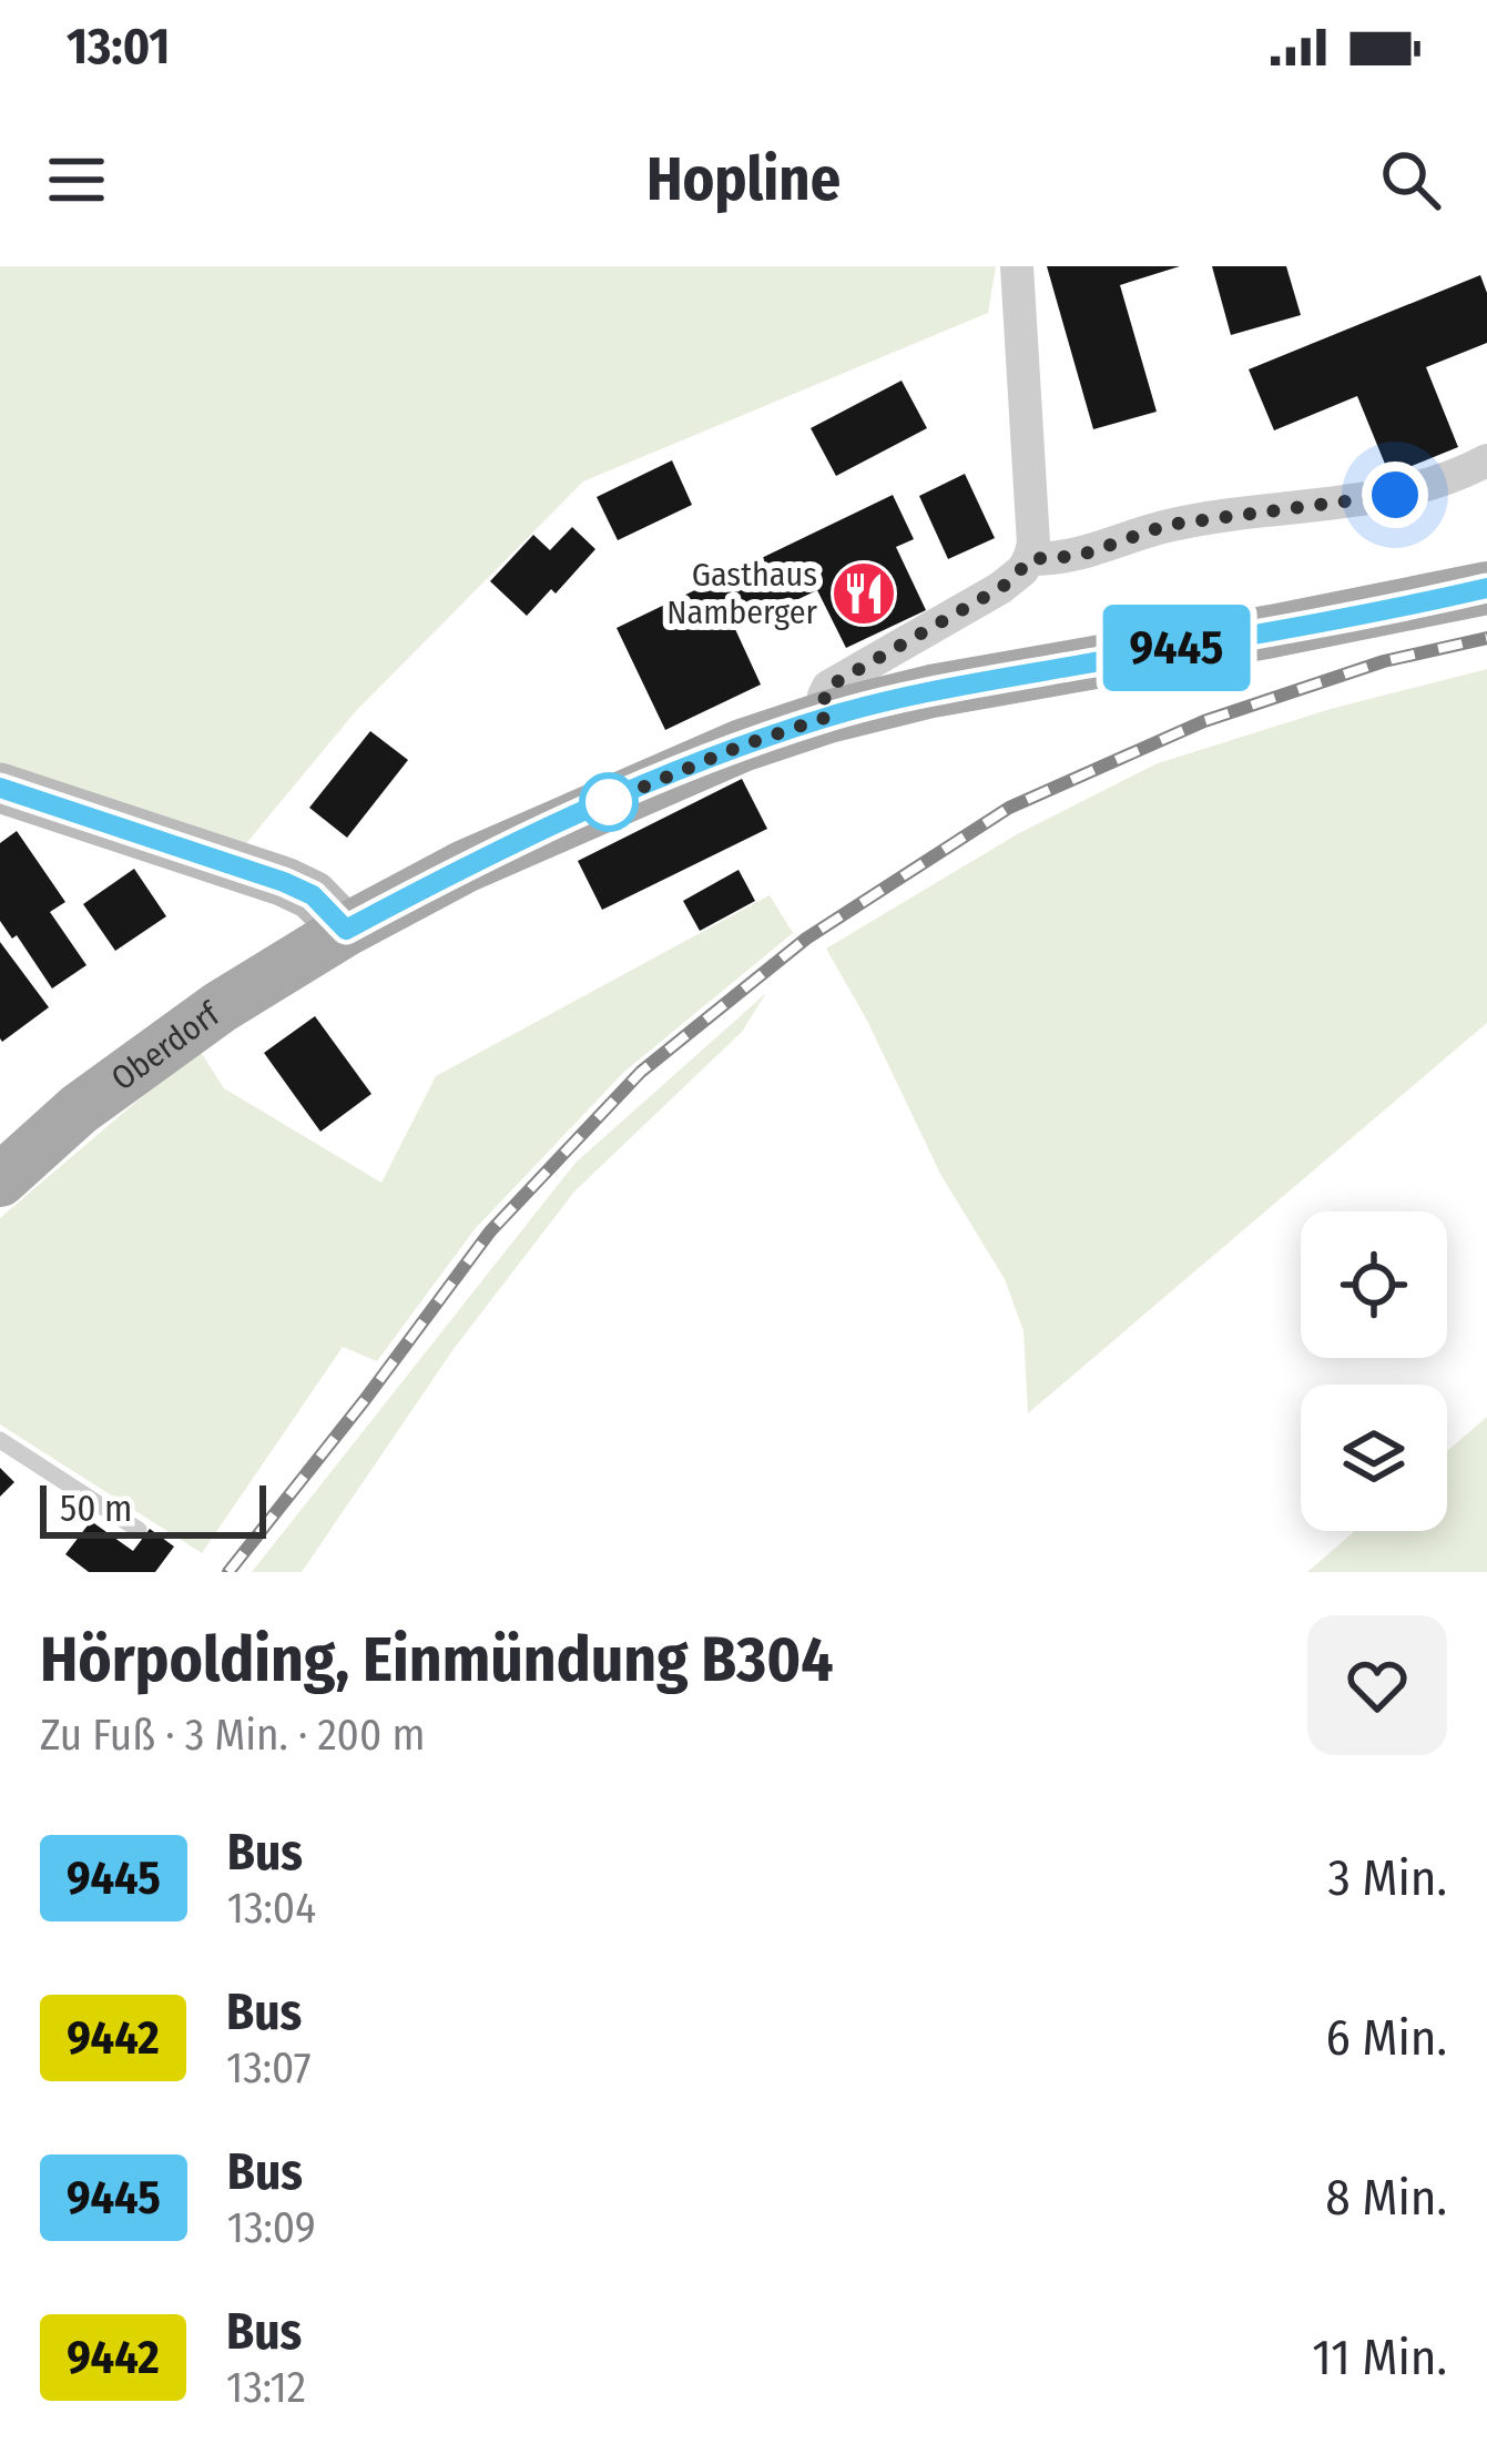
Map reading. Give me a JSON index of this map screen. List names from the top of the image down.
{
  "streets": {
    "main road": ["Oberdorf"]
  },
  "places": {
    "restaurant": ["Gasthaus Namberger"]
  },
  "lines": ["bus line 9445"],
  "scale_bar": "50 m",
  "page": {
    "status": "13:01",
    "header": "Hopline",
    "on_map": "9445",
    "scale": "50 m",
    "heading": ["Hörpolding, Einmündung B304", "Zu Fuß · 3 Min. · 200 m"],
    "list": [
      {
        "mark": "9445",
        "name": "Bus",
        "note": "13:04",
        "value": "3 Min."
      },
      {
        "mark": "9442",
        "name": "Bus",
        "note": "13:07",
        "value": "6 Min."
      },
      {
        "mark": "9445",
        "name": "Bus",
        "note": "13:09",
        "value": "8 Min."
      },
      {
        "mark": "9442",
        "name": "Bus",
        "note": "13:12",
        "value": "11 Min."
      }
    ]
  }
}
